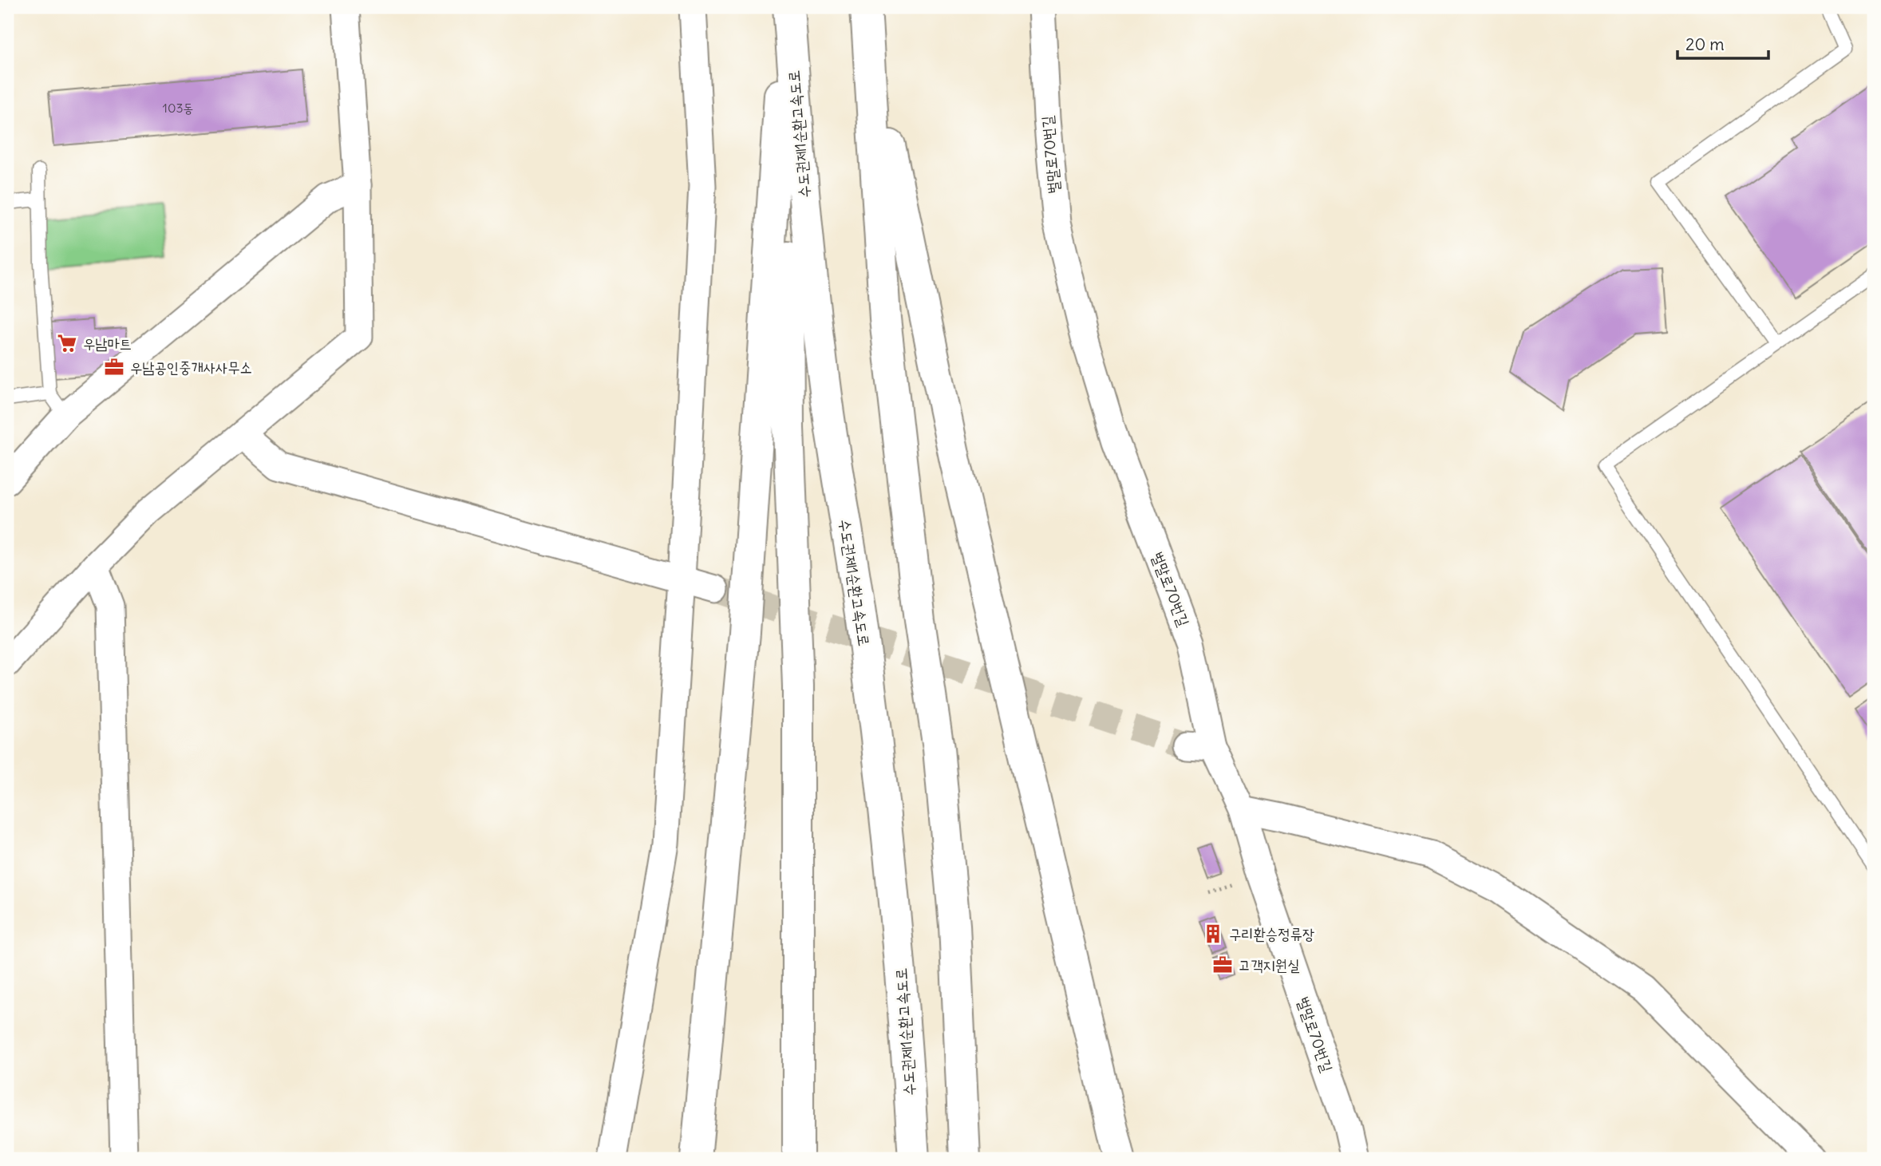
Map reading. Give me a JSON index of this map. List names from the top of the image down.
{
  "streets": {
    "highway": ["수도권제1순환고속도로"],
    "street": ["벌말로70번길"]
  },
  "places": {
    "supermarket": ["우남마트"],
    "office": ["우남공인중개사사무소", "고객지원실"],
    "building": ["구리환승정류장"]
  },
  "house_numbers": ["103동"],
  "scale_bar": "20 m"
}
